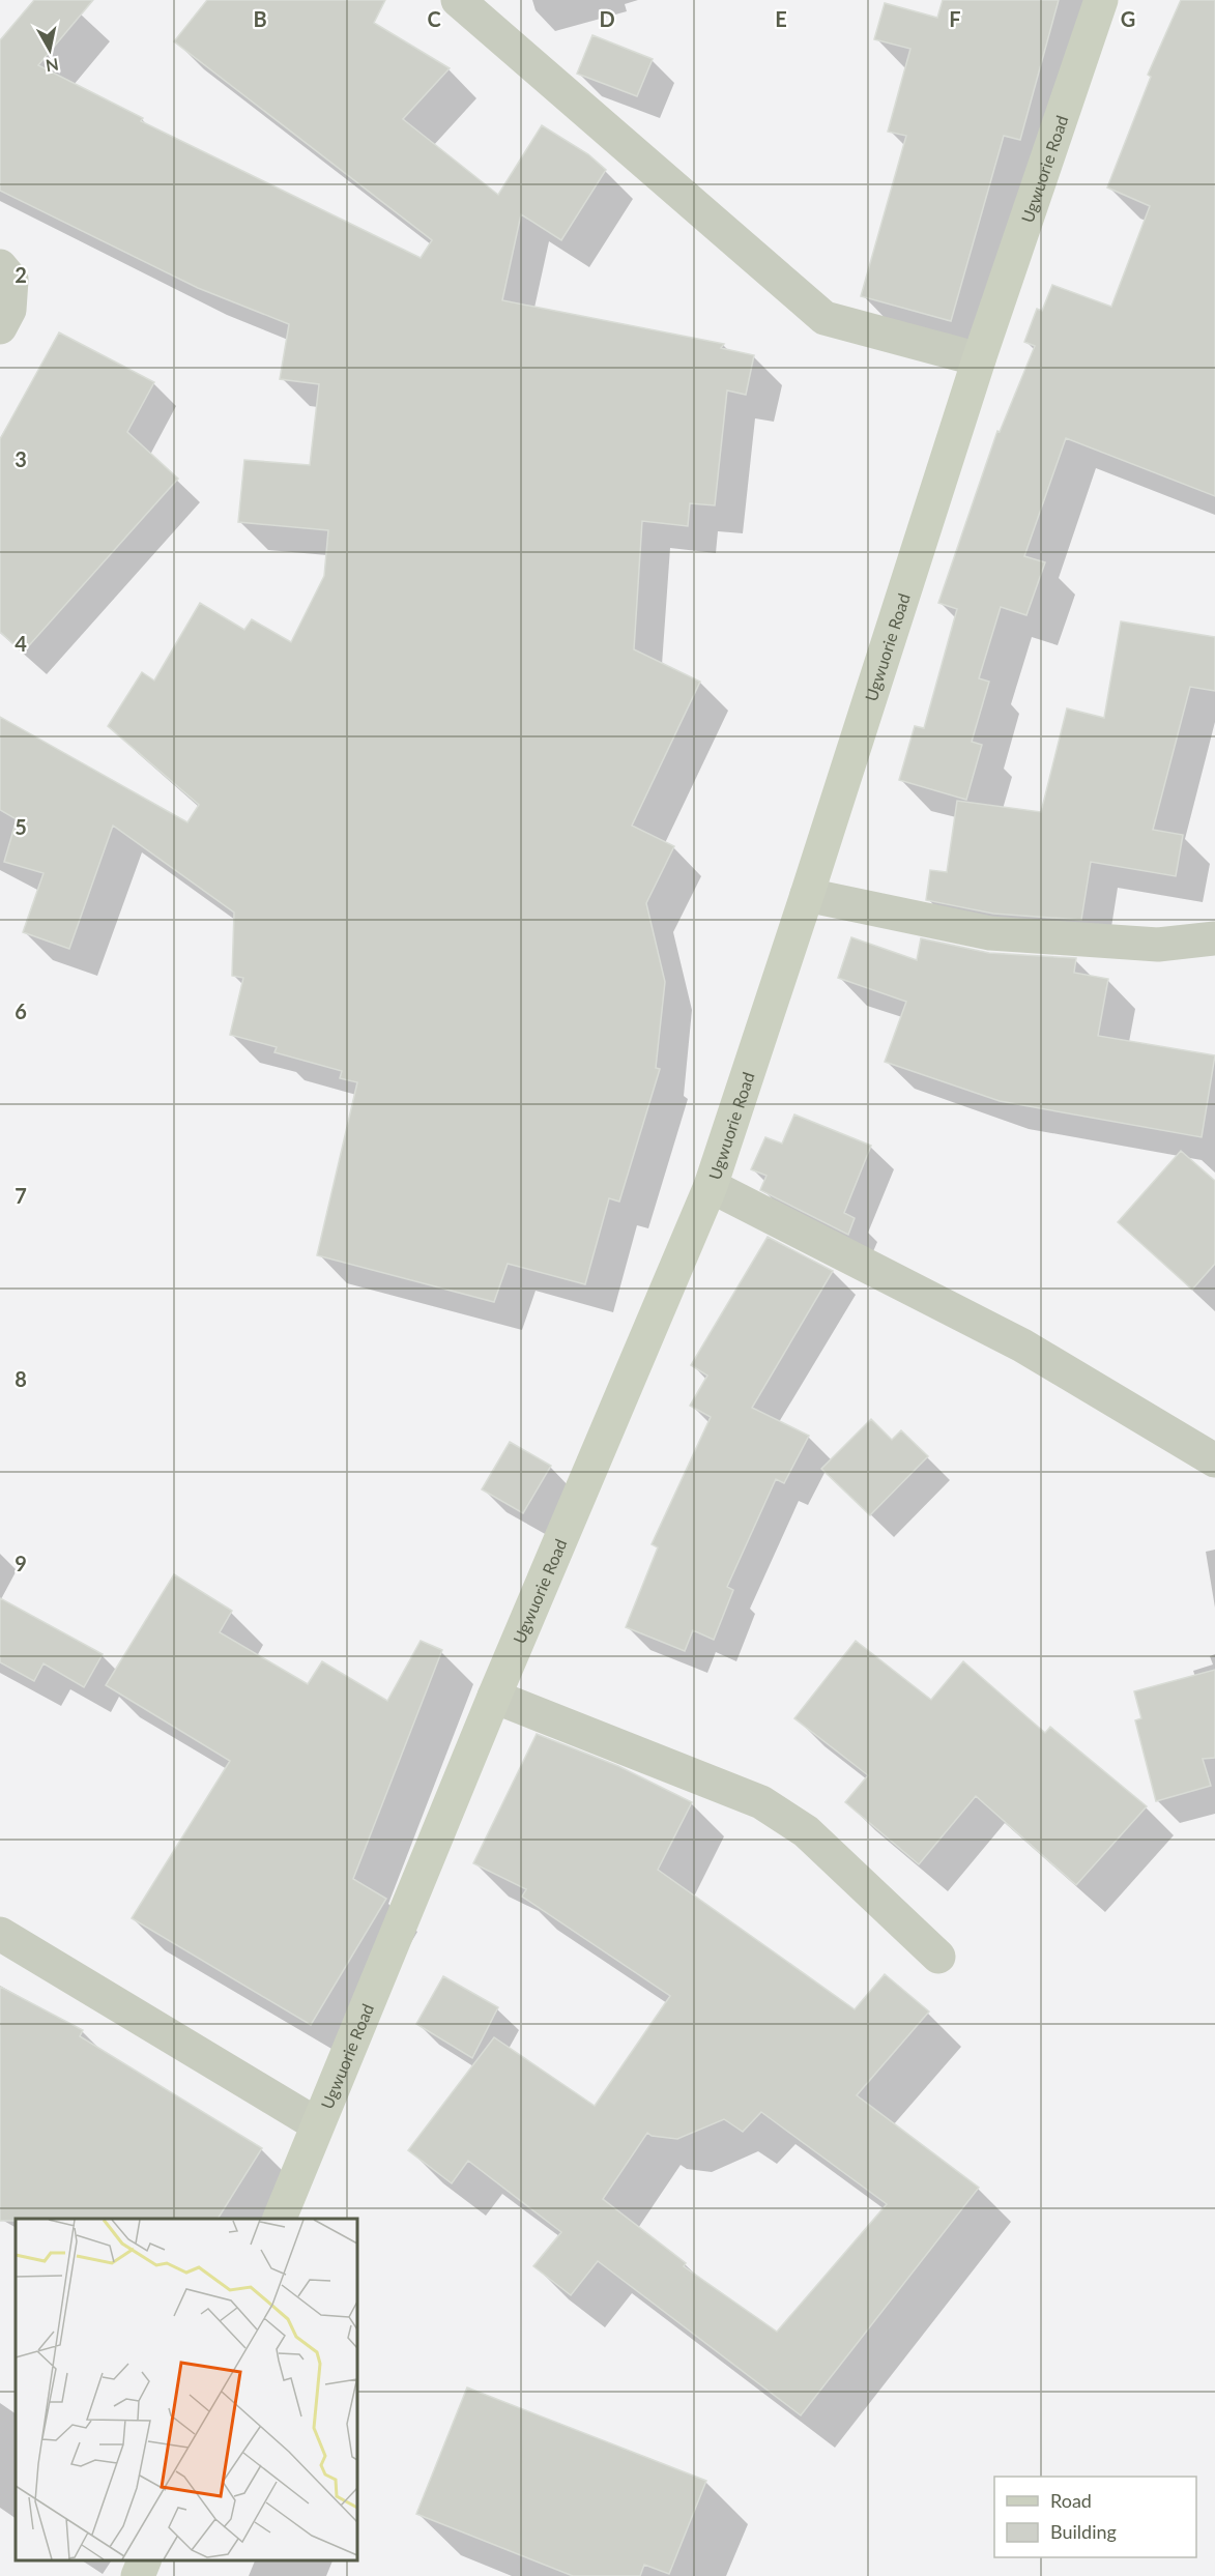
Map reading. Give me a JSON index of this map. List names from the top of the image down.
{
  "streets": {
    "street": ["Ugwuorie Road"]
  },
  "legend": ["Road", "Building"],
  "north": "bottom",
  "grid": {
    "columns": [
      "B",
      "C",
      "D",
      "E",
      "F",
      "G"
    ],
    "rows": [
      "2",
      "3",
      "4",
      "5",
      "6",
      "7",
      "8",
      "9"
    ]
  }
}
